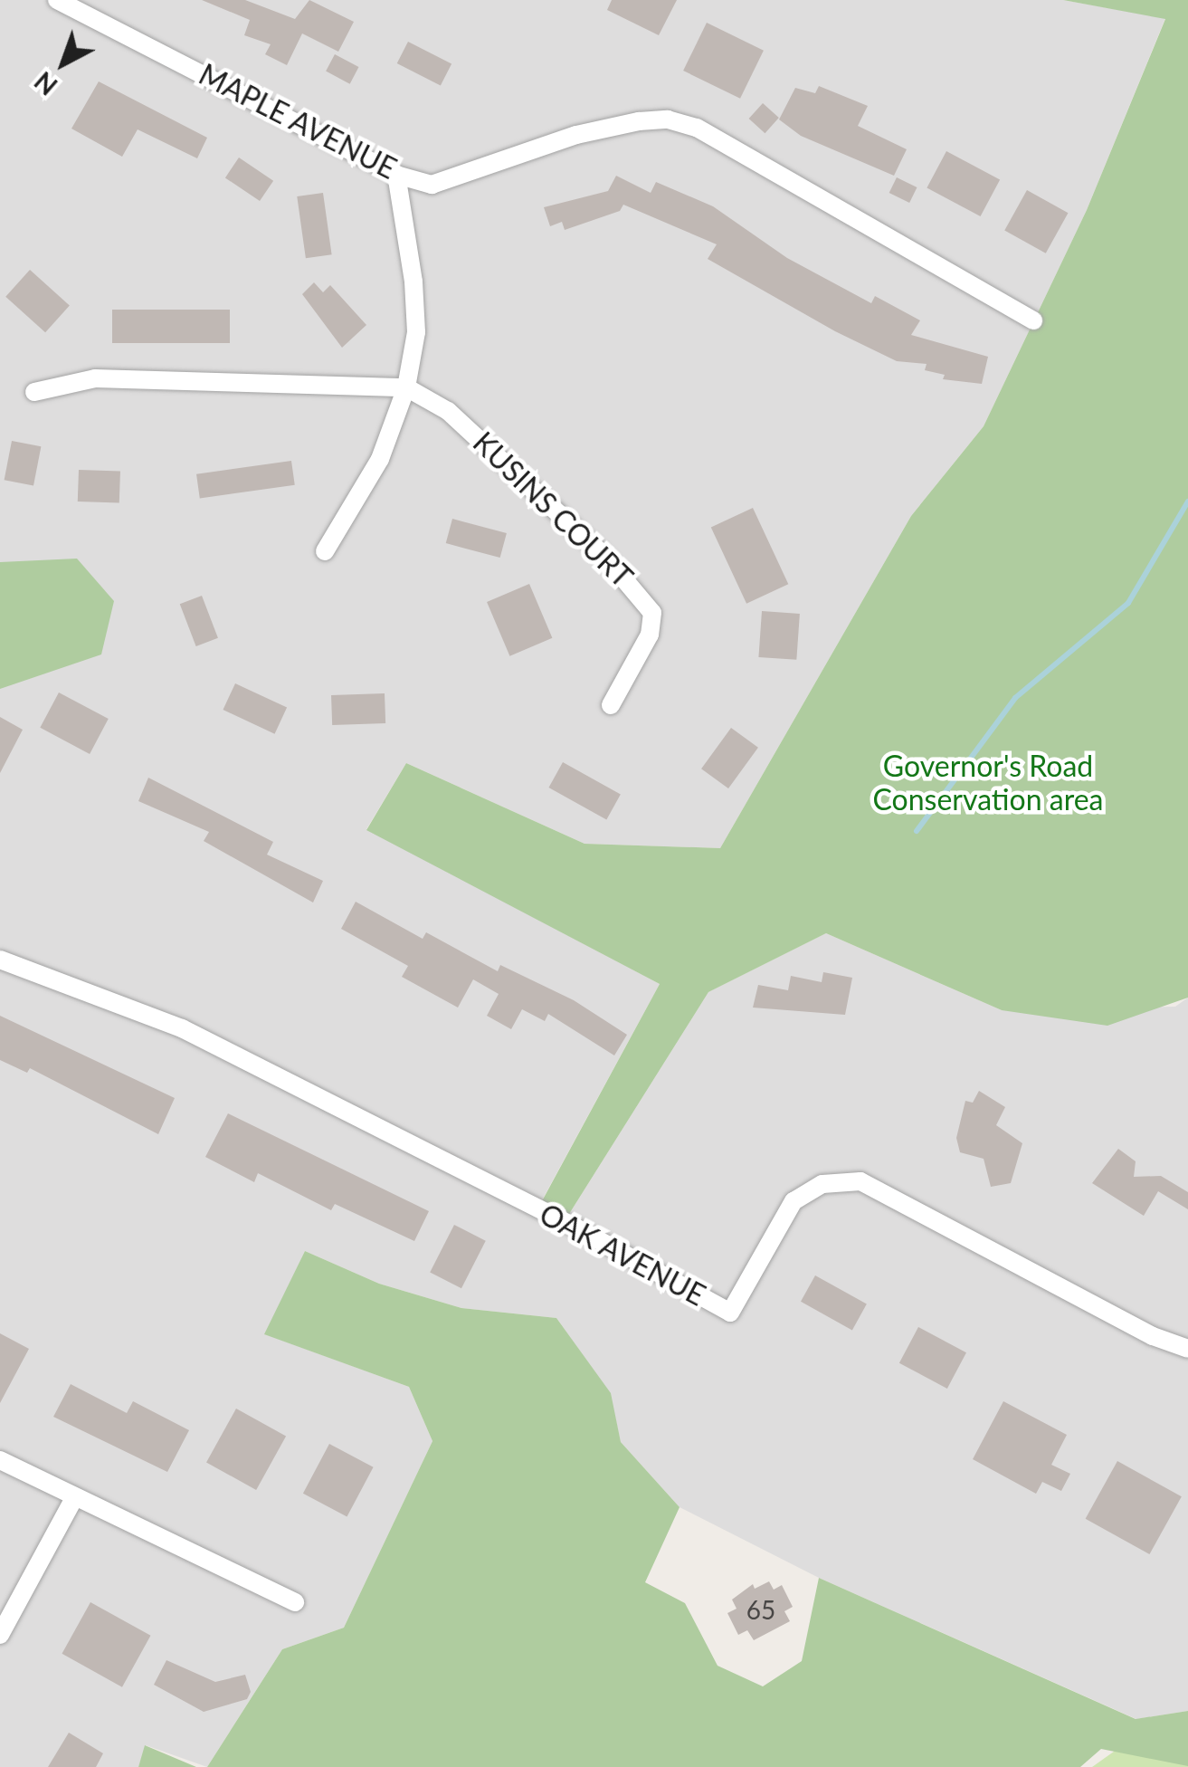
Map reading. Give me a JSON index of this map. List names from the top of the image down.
{
  "streets": {
    "street": ["MAPLE AVENUE", "KUSINS COURT", "OAK AVENUE"]
  },
  "parks": ["Governor's Road Conservation area"],
  "house_numbers": ["65"],
  "north": "bottom left"
}
